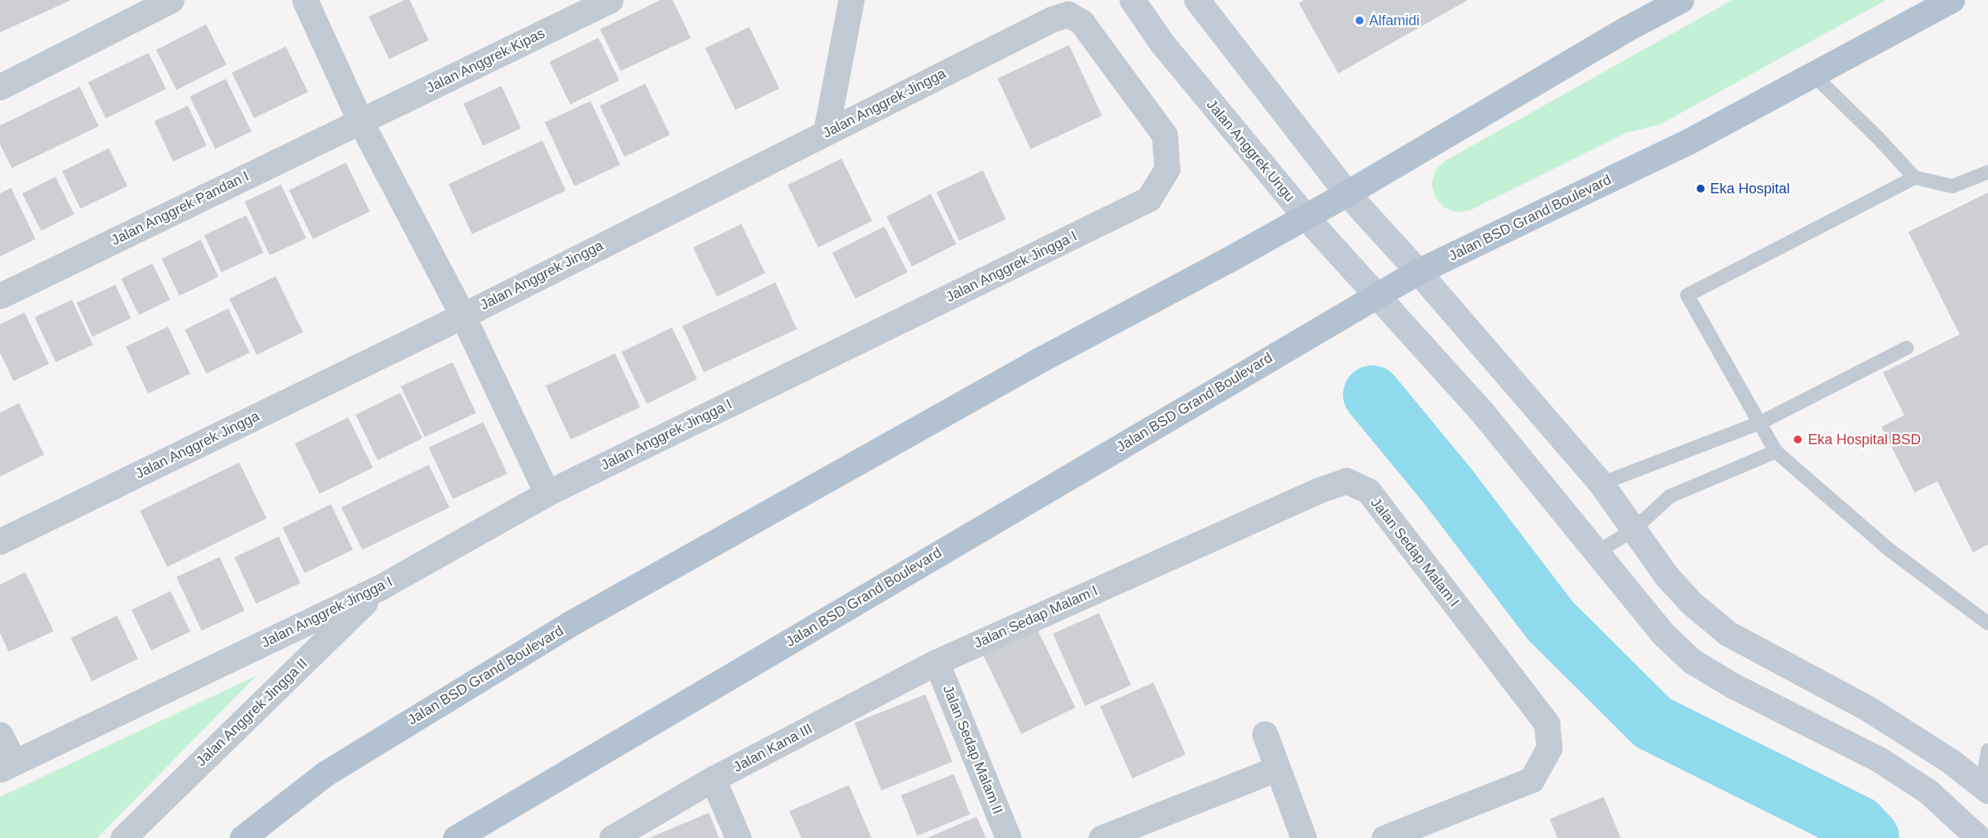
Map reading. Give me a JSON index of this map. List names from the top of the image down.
{
  "streets": {
    "main road": ["Jalan BSD Grand Boulevard"],
    "street": [
      "Jalan Anggrek Kipas",
      "Jalan Anggrek Jingga",
      "Jalan Anggrek Ungu",
      "Jalan Anggrek Pandan I",
      "Jalan Anggrek Jingga I",
      "Jalan Sedap Malam I",
      "Jalan Anggrek Jingga II",
      "Jalan Kana III",
      "Jalan Sedap Malam II"
    ]
  },
  "crossings": [
    ["Jalan Anggrek Kipas", "Jalan Anggrek Pandan I"],
    ["Jalan Anggrek Jingga", "Jalan Anggrek Jingga I"],
    ["Jalan Anggrek Ungu", "Jalan BSD Grand Boulevard"],
    ["Jalan Anggrek Jingga I", "Jalan Anggrek Jingga II"],
    ["Jalan Sedap Malam I", "Jalan Kana III"],
    ["Jalan Sedap Malam I", "Jalan Sedap Malam II"],
    ["Jalan Kana III", "Jalan Sedap Malam II"]
  ],
  "places": ["Alfamidi", "Eka Hospital", "Eka Hospital BSD"]
}
